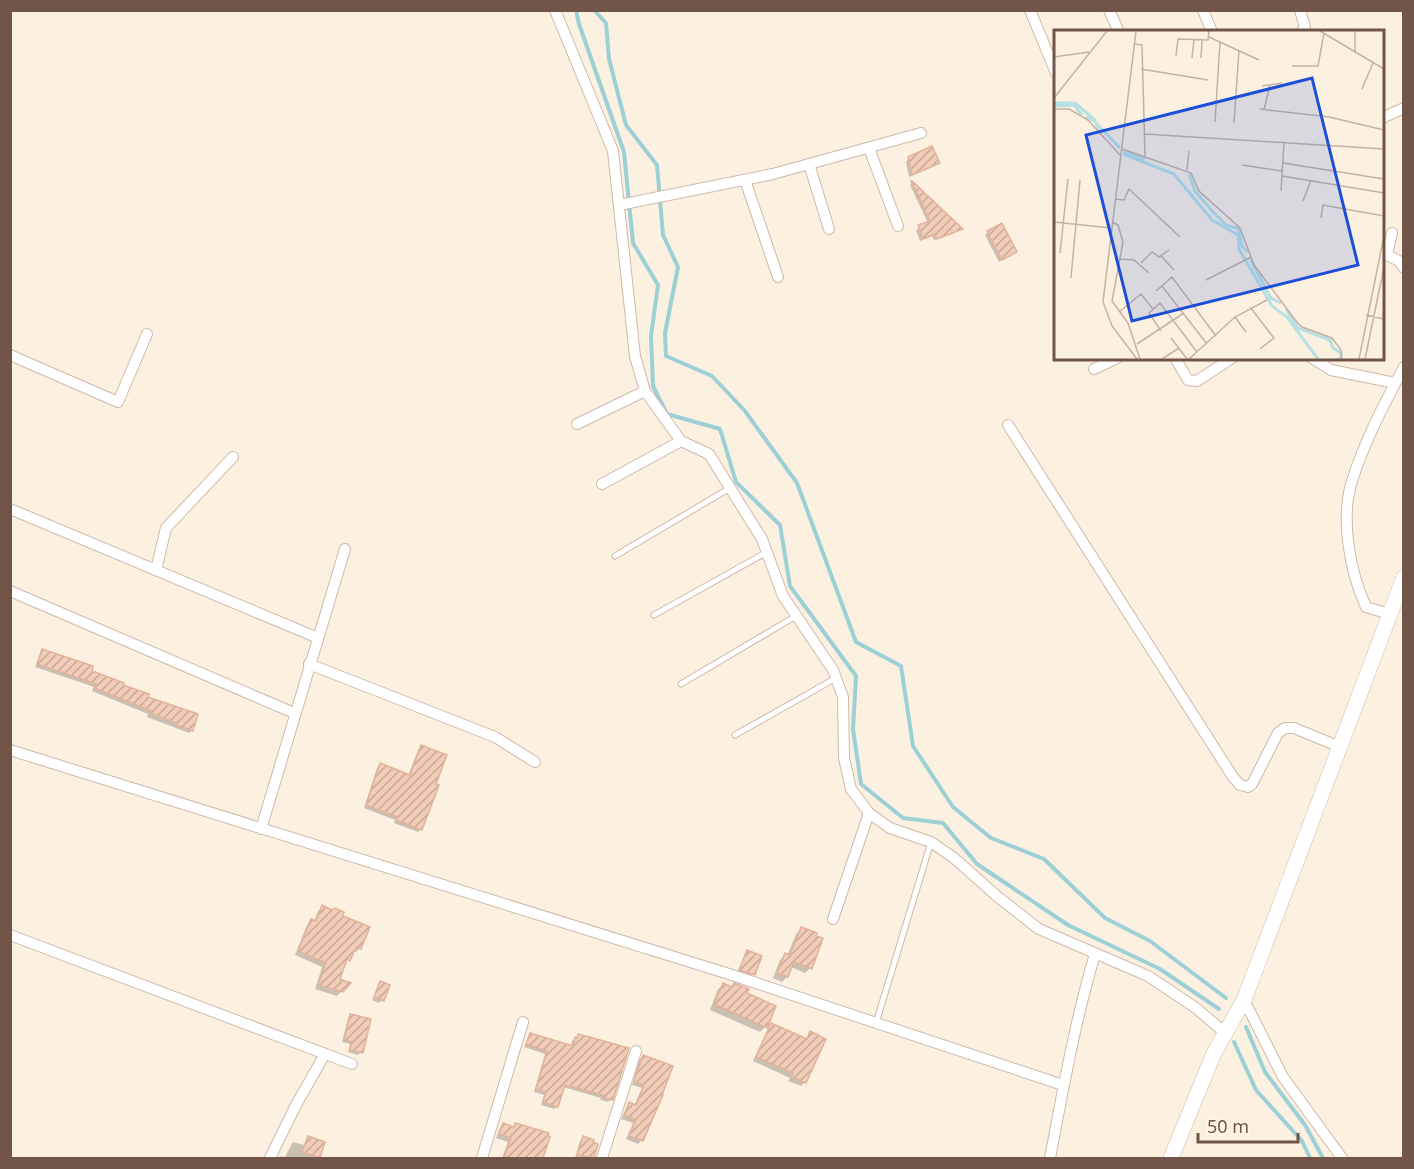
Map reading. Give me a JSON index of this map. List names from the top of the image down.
{
  "scale_bar": "50 m"
}
